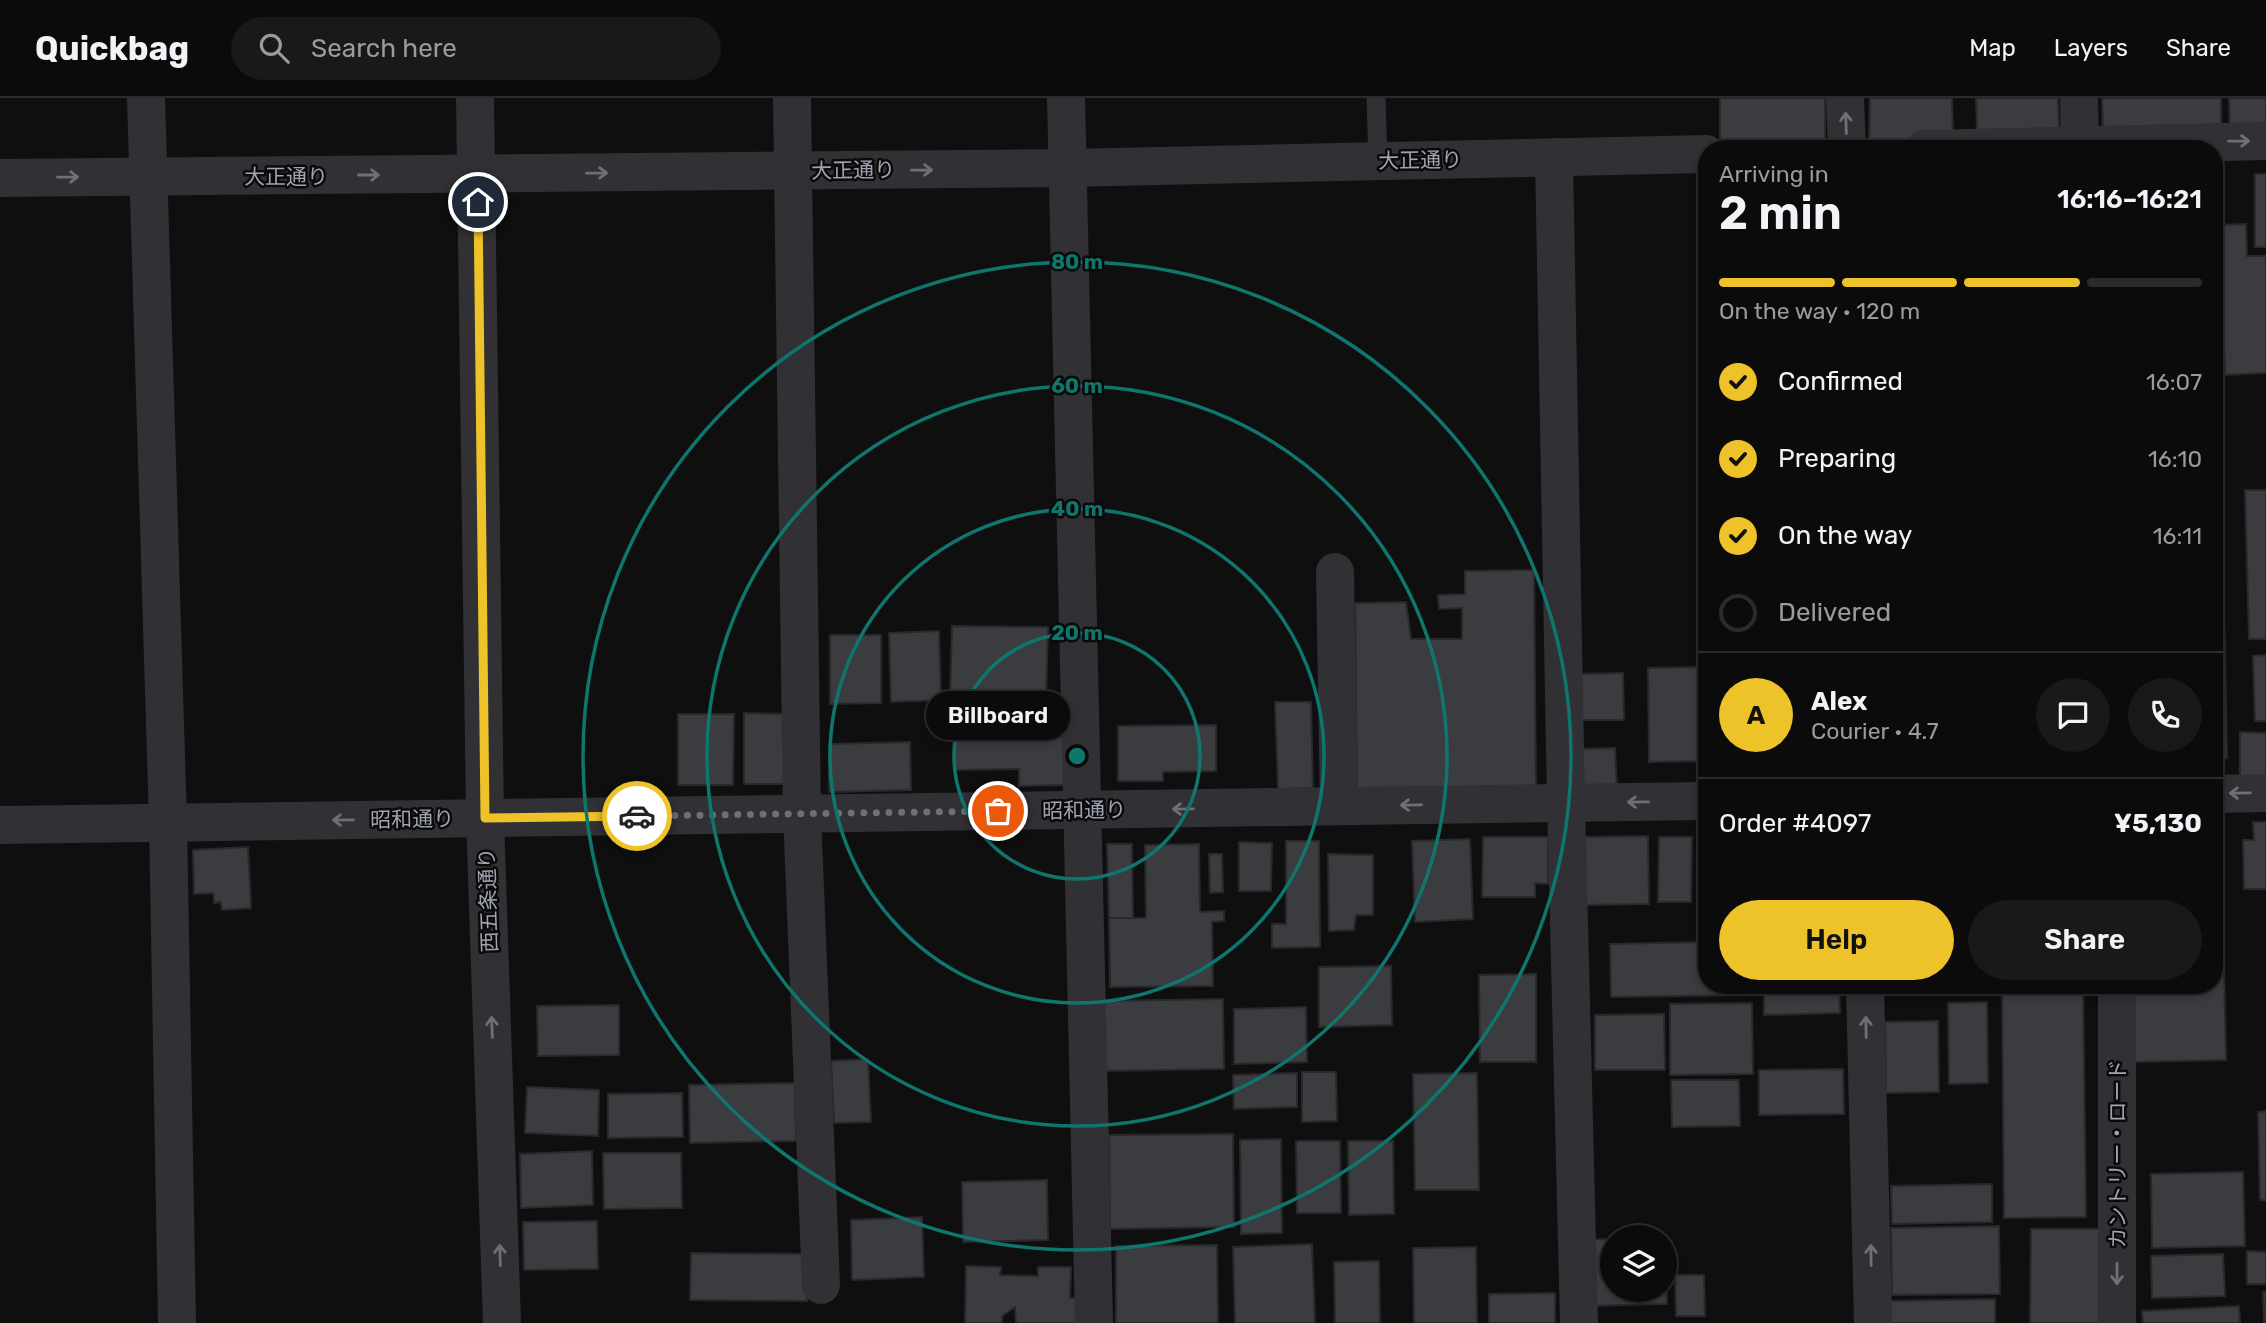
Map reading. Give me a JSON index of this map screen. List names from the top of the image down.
{
  "streets": {
    "street": [
      "大正通り",
      "昭和通り",
      "西五条通り",
      "カントリー・ロード"
    ]
  },
  "crossings": [
    ["大正通り", "西五条通り"],
    ["昭和通り", "西五条通り"]
  ],
  "one_way": ["大正通り", "昭和通り"],
  "places": ["Billboard"],
  "page": {
    "header": "Quickbag",
    "search": "Search here",
    "nav": ["Map", "Layers", "Share"],
    "heading": ["2 min", "Arriving in", "16:16–16:21"],
    "panel": [
      "Alex",
      "Courier · 4.7",
      "Order #4097",
      "¥5,130"
    ],
    "bar": "On the way · 120 m",
    "list": [
      ["Confirmed", "16:07"],
      ["Preparing", "16:10"],
      ["On the way", "16:11"],
      "Delivered"
    ],
    "round": "A",
    "bubble": "Billboard",
    "buttons": ["Help", "Share"]
  },
  "rings": [
    "80 m",
    "60 m",
    "40 m",
    "20 m"
  ]
}
